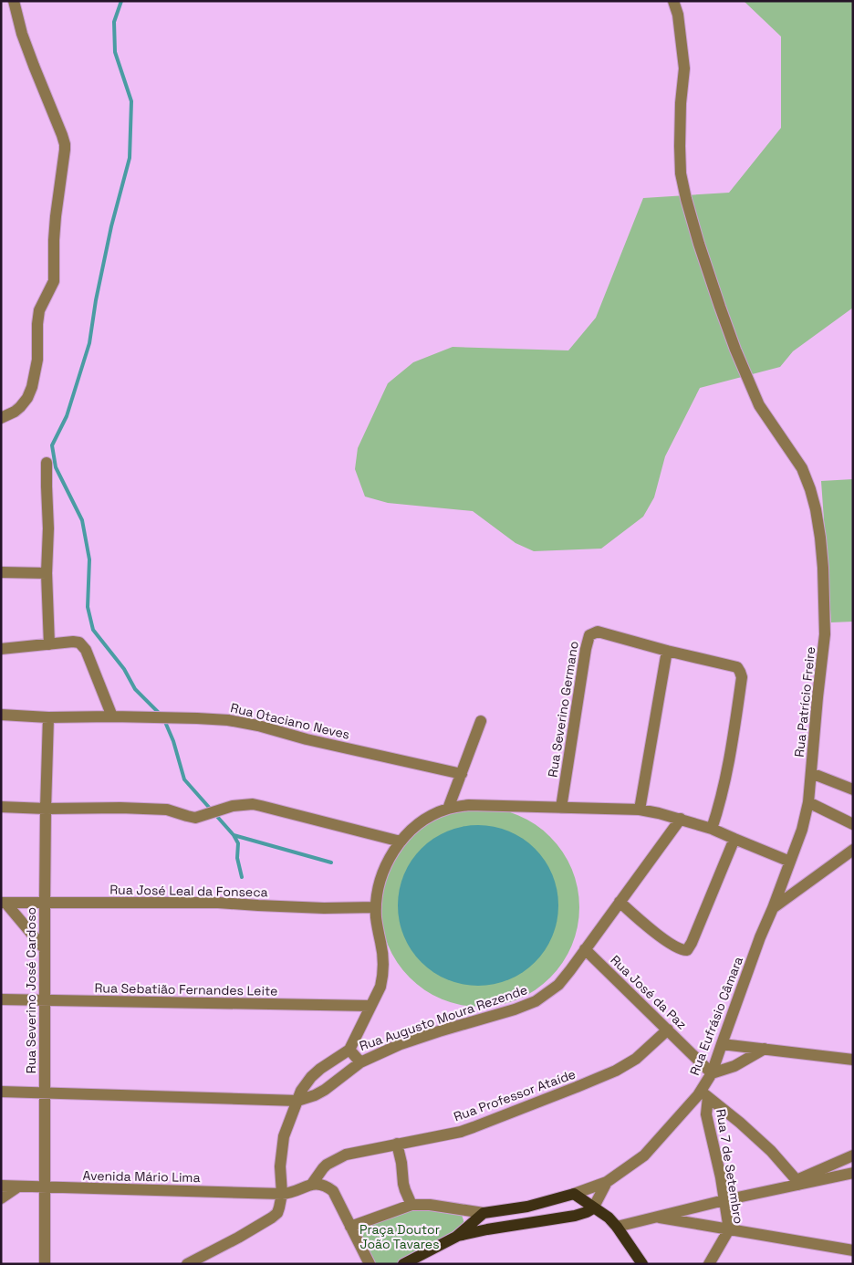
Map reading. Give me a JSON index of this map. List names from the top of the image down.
{
  "streets": {
    "main road": ["Rua Eufrásio Câmara"],
    "street": [
      "Rua Patrício Freire",
      "Rua Severino Germano",
      "Rua Otaciano Neves",
      "Rua José Leal da Fonseca",
      "Rua Sebatião Fernandes Leite",
      "Rua Severino José Cardoso",
      "Rua José da Paz",
      "Rua Augusto Moura Rezende",
      "Rua Professor Ataíde",
      "Rua 7 de Setembro",
      "Avenida Mário Lima"
    ]
  },
  "crossings": [
    ["Rua Patrício Freire", "Rua Eufrásio Câmara"],
    ["Rua Otaciano Neves", "Rua Severino José Cardoso"],
    ["Rua José Leal da Fonseca", "Rua Severino José Cardoso"],
    ["Rua Sebatião Fernandes Leite", "Rua Severino José Cardoso"],
    ["Rua Severino José Cardoso", "Avenida Mário Lima"],
    ["Rua José da Paz", "Rua Eufrásio Câmara"],
    ["Rua José da Paz", "Rua Augusto Moura Rezende"],
    ["Rua José da Paz", "Rua Professor Ataíde"],
    ["Rua Eufrásio Câmara", "Rua 7 de Setembro"]
  ],
  "parks": ["Praça Doutor João Tavares"]
}
